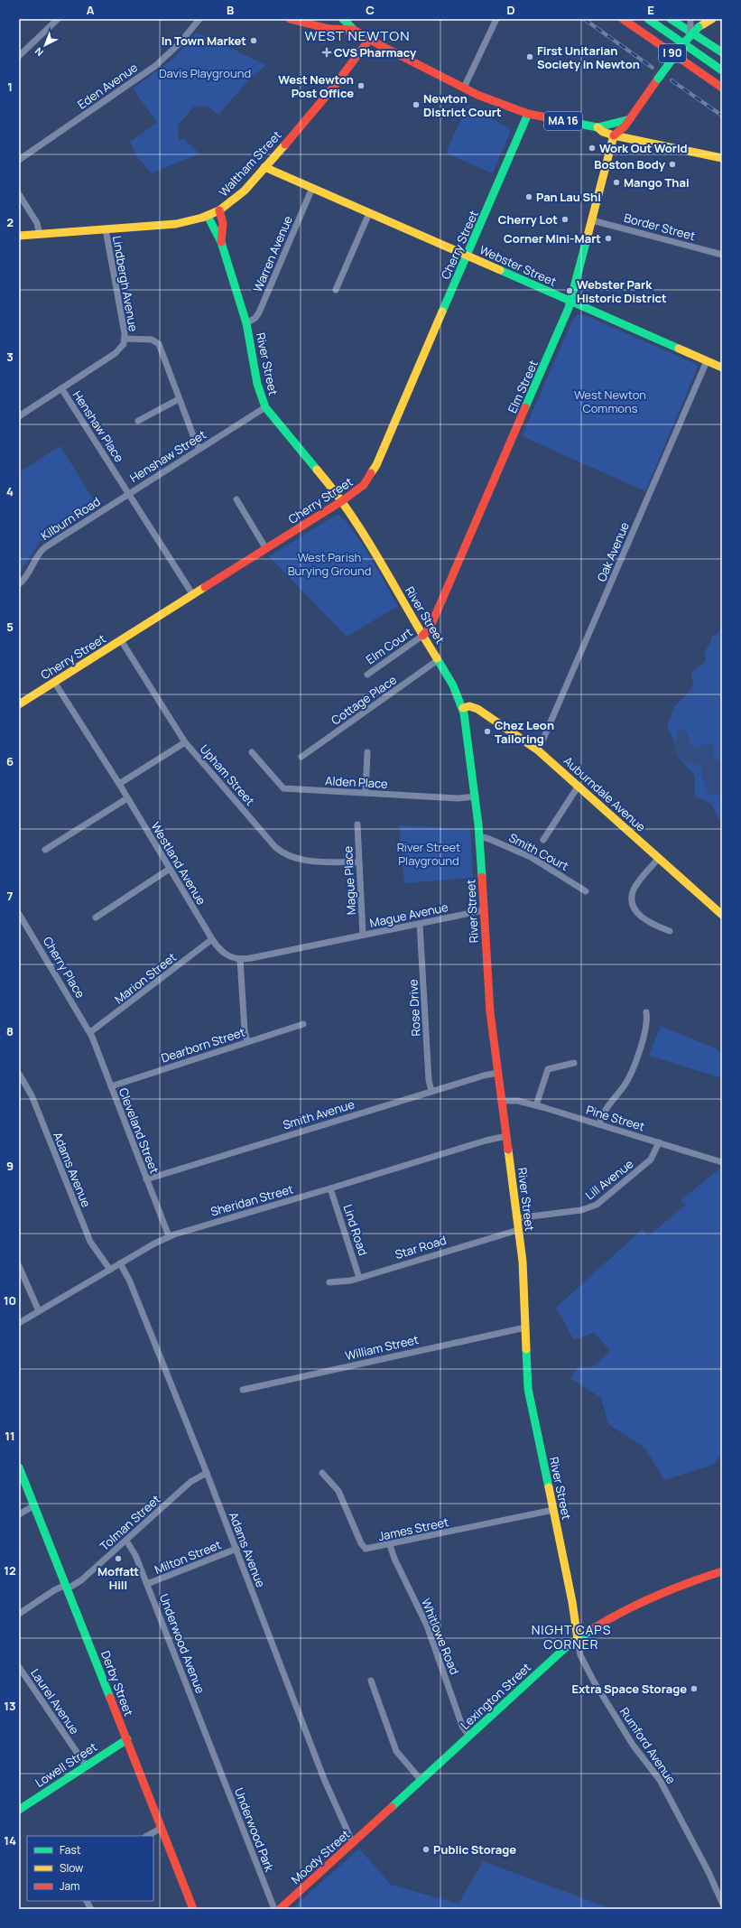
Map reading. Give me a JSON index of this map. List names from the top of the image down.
{
  "streets": {
    "main road": [
      "I 90",
      "MA 16",
      "Waltham Street",
      "Cherry Street",
      "Webster Street",
      "River Street",
      "Elm Street",
      "Auburndale Avenue",
      "Derby Street",
      "Lexington Street",
      "Lowell Street",
      "Moody Street"
    ],
    "street": [
      "Eden Avenue",
      "Border Street",
      "Warren Avenue",
      "Lindbergh Avenue",
      "Henshaw Place",
      "Henshaw Street",
      "Kilburn Road",
      "Oak Avenue",
      "Elm Court",
      "Cottage Place",
      "Upham Street",
      "Alden Place",
      "Smith Court",
      "Westland Avenue",
      "Mague Place",
      "Mague Avenue",
      "Cherry Place",
      "Marion Street",
      "Rose Drive",
      "Dearborn Street",
      "Smith Avenue",
      "Pine Street",
      "Cleveland Street",
      "Adams Avenue",
      "Lill Avenue",
      "Sheridan Street",
      "Lind Road",
      "Star Road",
      "William Street",
      "Tolman Street",
      "James Street",
      "Milton Street",
      "Whitlowe Road",
      "Underwood Avenue",
      "Laurel Avenue",
      "Rumford Avenue",
      "Underwood Park"
    ]
  },
  "crossings": [
    ["MA 16", "Waltham Street"],
    ["MA 16", "Cherry Street"],
    ["MA 16", "Elm Street"],
    ["Waltham Street", "Webster Street"],
    ["Waltham Street", "Lindbergh Avenue"],
    ["Waltham Street", "River Street"],
    ["Border Street", "Elm Street"],
    ["Cherry Street", "Webster Street"],
    ["Cherry Street", "River Street"],
    ["Cherry Street", "Henshaw Street"],
    ["Cherry Street", "Upham Street"],
    ["Cherry Street", "Westland Avenue"],
    ["Warren Avenue", "Webster Street"],
    ["Warren Avenue", "River Street"],
    ["Webster Street", "Elm Street"],
    ["Webster Street", "Oak Avenue"],
    ["Lindbergh Avenue", "Henshaw Place"],
    ["River Street", "Elm Street"],
    ["River Street", "Henshaw Street"],
    ["River Street", "Elm Court"],
    ["River Street", "Cottage Place"],
    ["River Street", "Alden Place"],
    ["River Street", "Auburndale Avenue"],
    ["River Street", "Smith Court"],
    ["River Street", "Mague Avenue"],
    ["River Street", "Smith Avenue"],
    ["River Street", "Pine Street"],
    ["River Street", "Lill Avenue"],
    ["River Street", "Sheridan Street"],
    ["River Street", "Star Road"],
    ["River Street", "William Street"],
    ["River Street", "James Street"],
    ["River Street", "Lexington Street"],
    ["River Street", "Rumford Avenue"],
    ["Elm Street", "Elm Court"],
    ["Henshaw Place", "Henshaw Street"],
    ["Henshaw Place", "Kilburn Road"],
    ["Henshaw Street", "Kilburn Road"],
    ["Oak Avenue", "Auburndale Avenue"],
    ["Upham Street", "Mague Place"],
    ["Westland Avenue", "Mague Avenue"],
    ["Westland Avenue", "Marion Street"],
    ["Mague Place", "Mague Avenue"],
    ["Mague Avenue", "Rose Drive"],
    ["Cherry Place", "Marion Street"],
    ["Cherry Place", "Cleveland Street"],
    ["Marion Street", "Cleveland Street"],
    ["Rose Drive", "Smith Avenue"],
    ["Dearborn Street", "Cleveland Street"],
    ["Smith Avenue", "Cleveland Street"],
    ["Pine Street", "Lill Avenue"],
    ["Cleveland Street", "Sheridan Street"],
    ["Adams Avenue", "Sheridan Street"],
    ["Adams Avenue", "Tolman Street"],
    ["Adams Avenue", "Milton Street"],
    ["Adams Avenue", "Moody Street"],
    ["Sheridan Street", "Lind Road"],
    ["Lind Road", "Star Road"],
    ["Tolman Street", "Underwood Avenue"],
    ["Tolman Street", "Derby Street"],
    ["James Street", "Whitlowe Road"],
    ["Milton Street", "Underwood Avenue"],
    ["Whitlowe Road", "Lexington Street"],
    ["Underwood Avenue", "Underwood Park"],
    ["Derby Street", "Lowell Street"],
    ["Lexington Street", "Rumford Avenue"],
    ["Lexington Street", "Moody Street"],
    ["Laurel Avenue", "Lowell Street"]
  ],
  "districts": ["WEST NEWTON", "NIGHT CAPS CORNER"],
  "parks": [
    "Davis Playground",
    "West Newton Commons",
    "West Parish Burying Ground",
    "River Street Playground"
  ],
  "places": {
    "other": [
      "In Town Market",
      "First Unitarian Society in Newton",
      "West Newton Post Office",
      "Newton District Court",
      "Work Out World",
      "Boston Body",
      "Mango Thai",
      "Pan Lau Shi",
      "Cherry Lot",
      "Corner Mini-Mart",
      "Webster Park Historic District",
      "Chez Leon Tailoring",
      "Moffatt Hill",
      "Extra Space Storage",
      "Public Storage"
    ],
    "health": ["CVS Pharmacy"]
  },
  "legend": ["Fast", "Slow", "Jam"],
  "north": "bottom left",
  "grid": {
    "columns": [
      "A",
      "B",
      "C",
      "D",
      "E"
    ],
    "rows": [
      "1",
      "2",
      "3",
      "4",
      "5",
      "6",
      "7",
      "8",
      "9",
      "10",
      "11",
      "12",
      "13",
      "14"
    ]
  }
}
